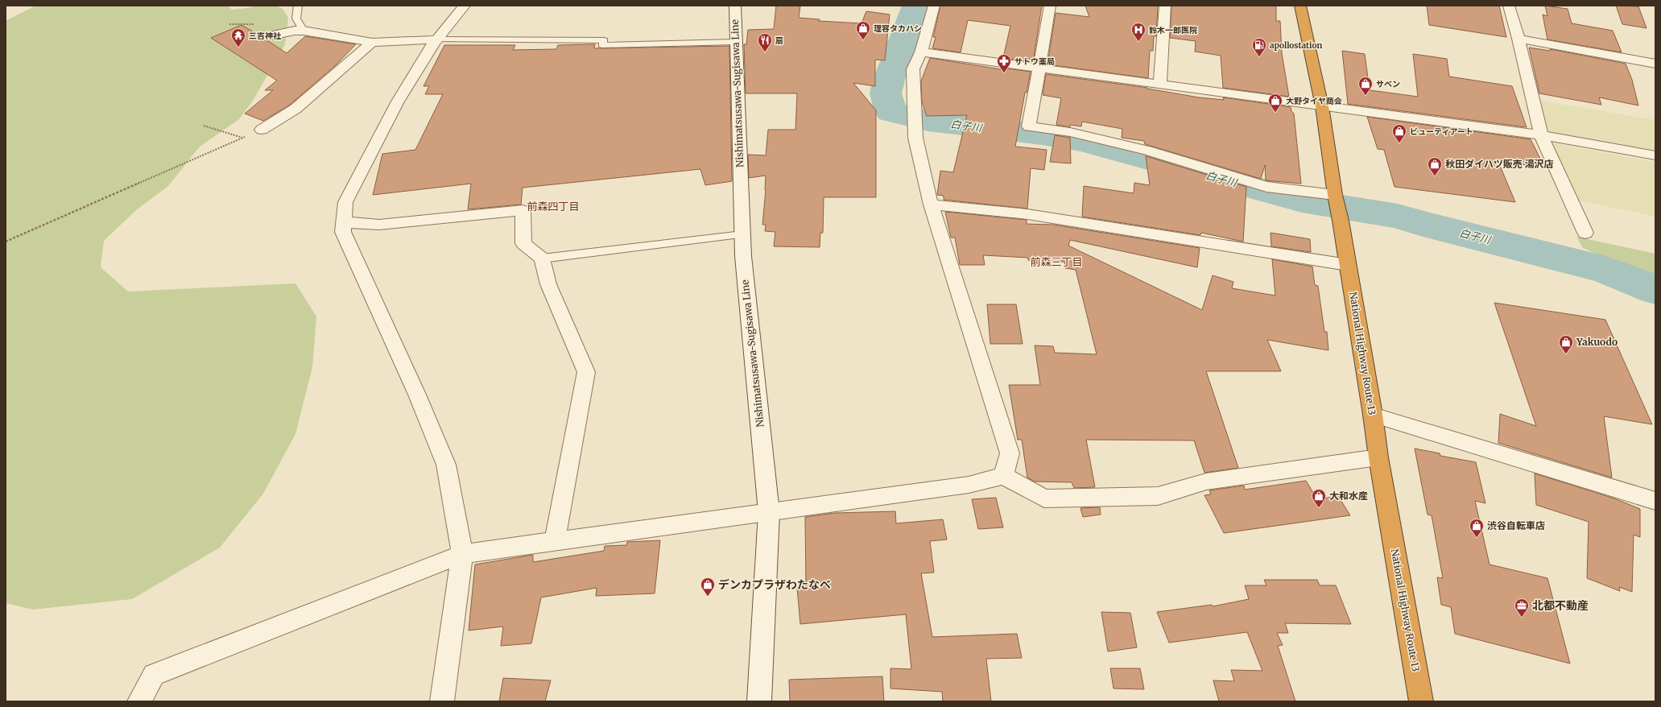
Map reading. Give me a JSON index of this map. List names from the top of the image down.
{
  "streets": {
    "highway": ["National Highway Route 13"],
    "street": ["Nishimatsusawa-Sugisawa Line"]
  },
  "districts": ["前森四丁目", "前森三丁目"],
  "water": ["白子川"],
  "places": {
    "shop": [
      "理容タカハシ",
      "サベン",
      "大野タイヤ商会",
      "ビューティアート",
      "秋田ダイハツ販売 湯沢店",
      "Yakuodo",
      "大和水産",
      "渋谷自転車店",
      "デンカプラザわたなべ"
    ],
    "hospital": ["鈴木一郎医院"],
    "temple": ["三吉神社"],
    "restaurant": ["扇"],
    "fuel station": ["apollostation"],
    "pharmacy": ["サトウ薬局"],
    "office": ["北都不動産"]
  }
}
